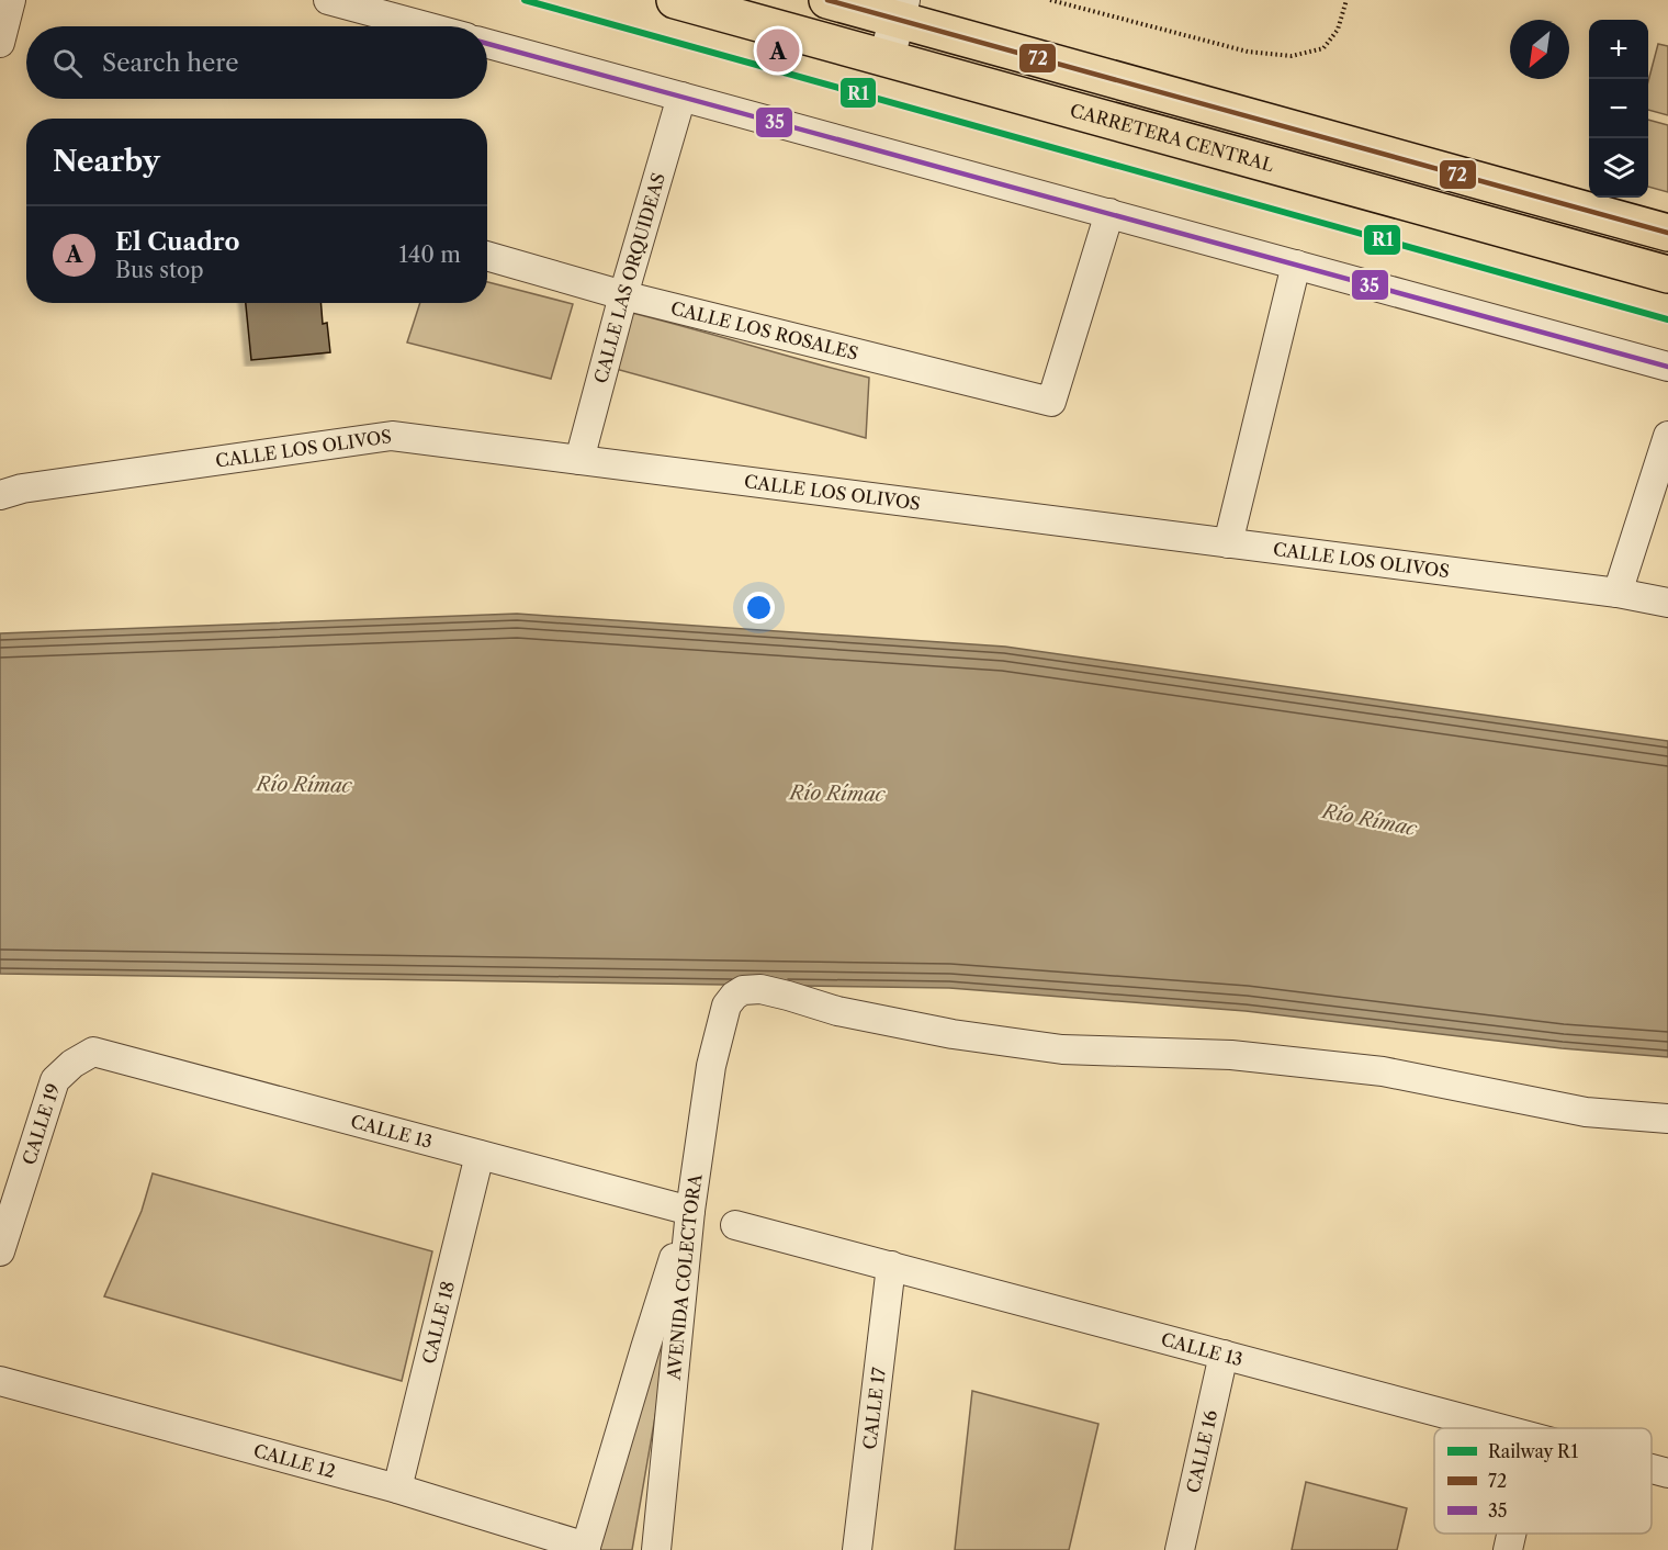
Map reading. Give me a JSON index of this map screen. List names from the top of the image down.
{
  "streets": {
    "highway": ["CARRETERA CENTRAL"],
    "street": [
      "CALLE LAS ORQUIDEAS",
      "CALLE LOS ROSALES",
      "CALLE LOS OLIVOS",
      "CALLE 19",
      "CALLE 13",
      "AVENIDA COLECTORA",
      "CALLE 18",
      "CALLE 17",
      "CALLE 16",
      "CALLE 12"
    ]
  },
  "crossings": [
    ["CALLE LAS ORQUIDEAS", "CALLE LOS ROSALES"],
    ["CALLE LAS ORQUIDEAS", "CALLE LOS OLIVOS"],
    ["CALLE 19", "CALLE 13"],
    ["CALLE 13", "AVENIDA COLECTORA"],
    ["CALLE 13", "CALLE 18"],
    ["CALLE 13", "CALLE 17"],
    ["CALLE 13", "CALLE 16"],
    ["CALLE 18", "CALLE 12"]
  ],
  "water": ["Río Rímac"],
  "lines": ["rail line R1", "transit line 72", "transit line 35"],
  "legend": ["Railway R1", "72", "35"],
  "north": "bottom left",
  "page": {
    "map_buttons": ["+", "−"],
    "pins": "A",
    "search": "Search here",
    "heading": "Nearby",
    "list": [
      {
        "mark": "A",
        "name": "El Cuadro",
        "note": "Bus stop",
        "value": "140 m"
      }
    ]
  }
}
